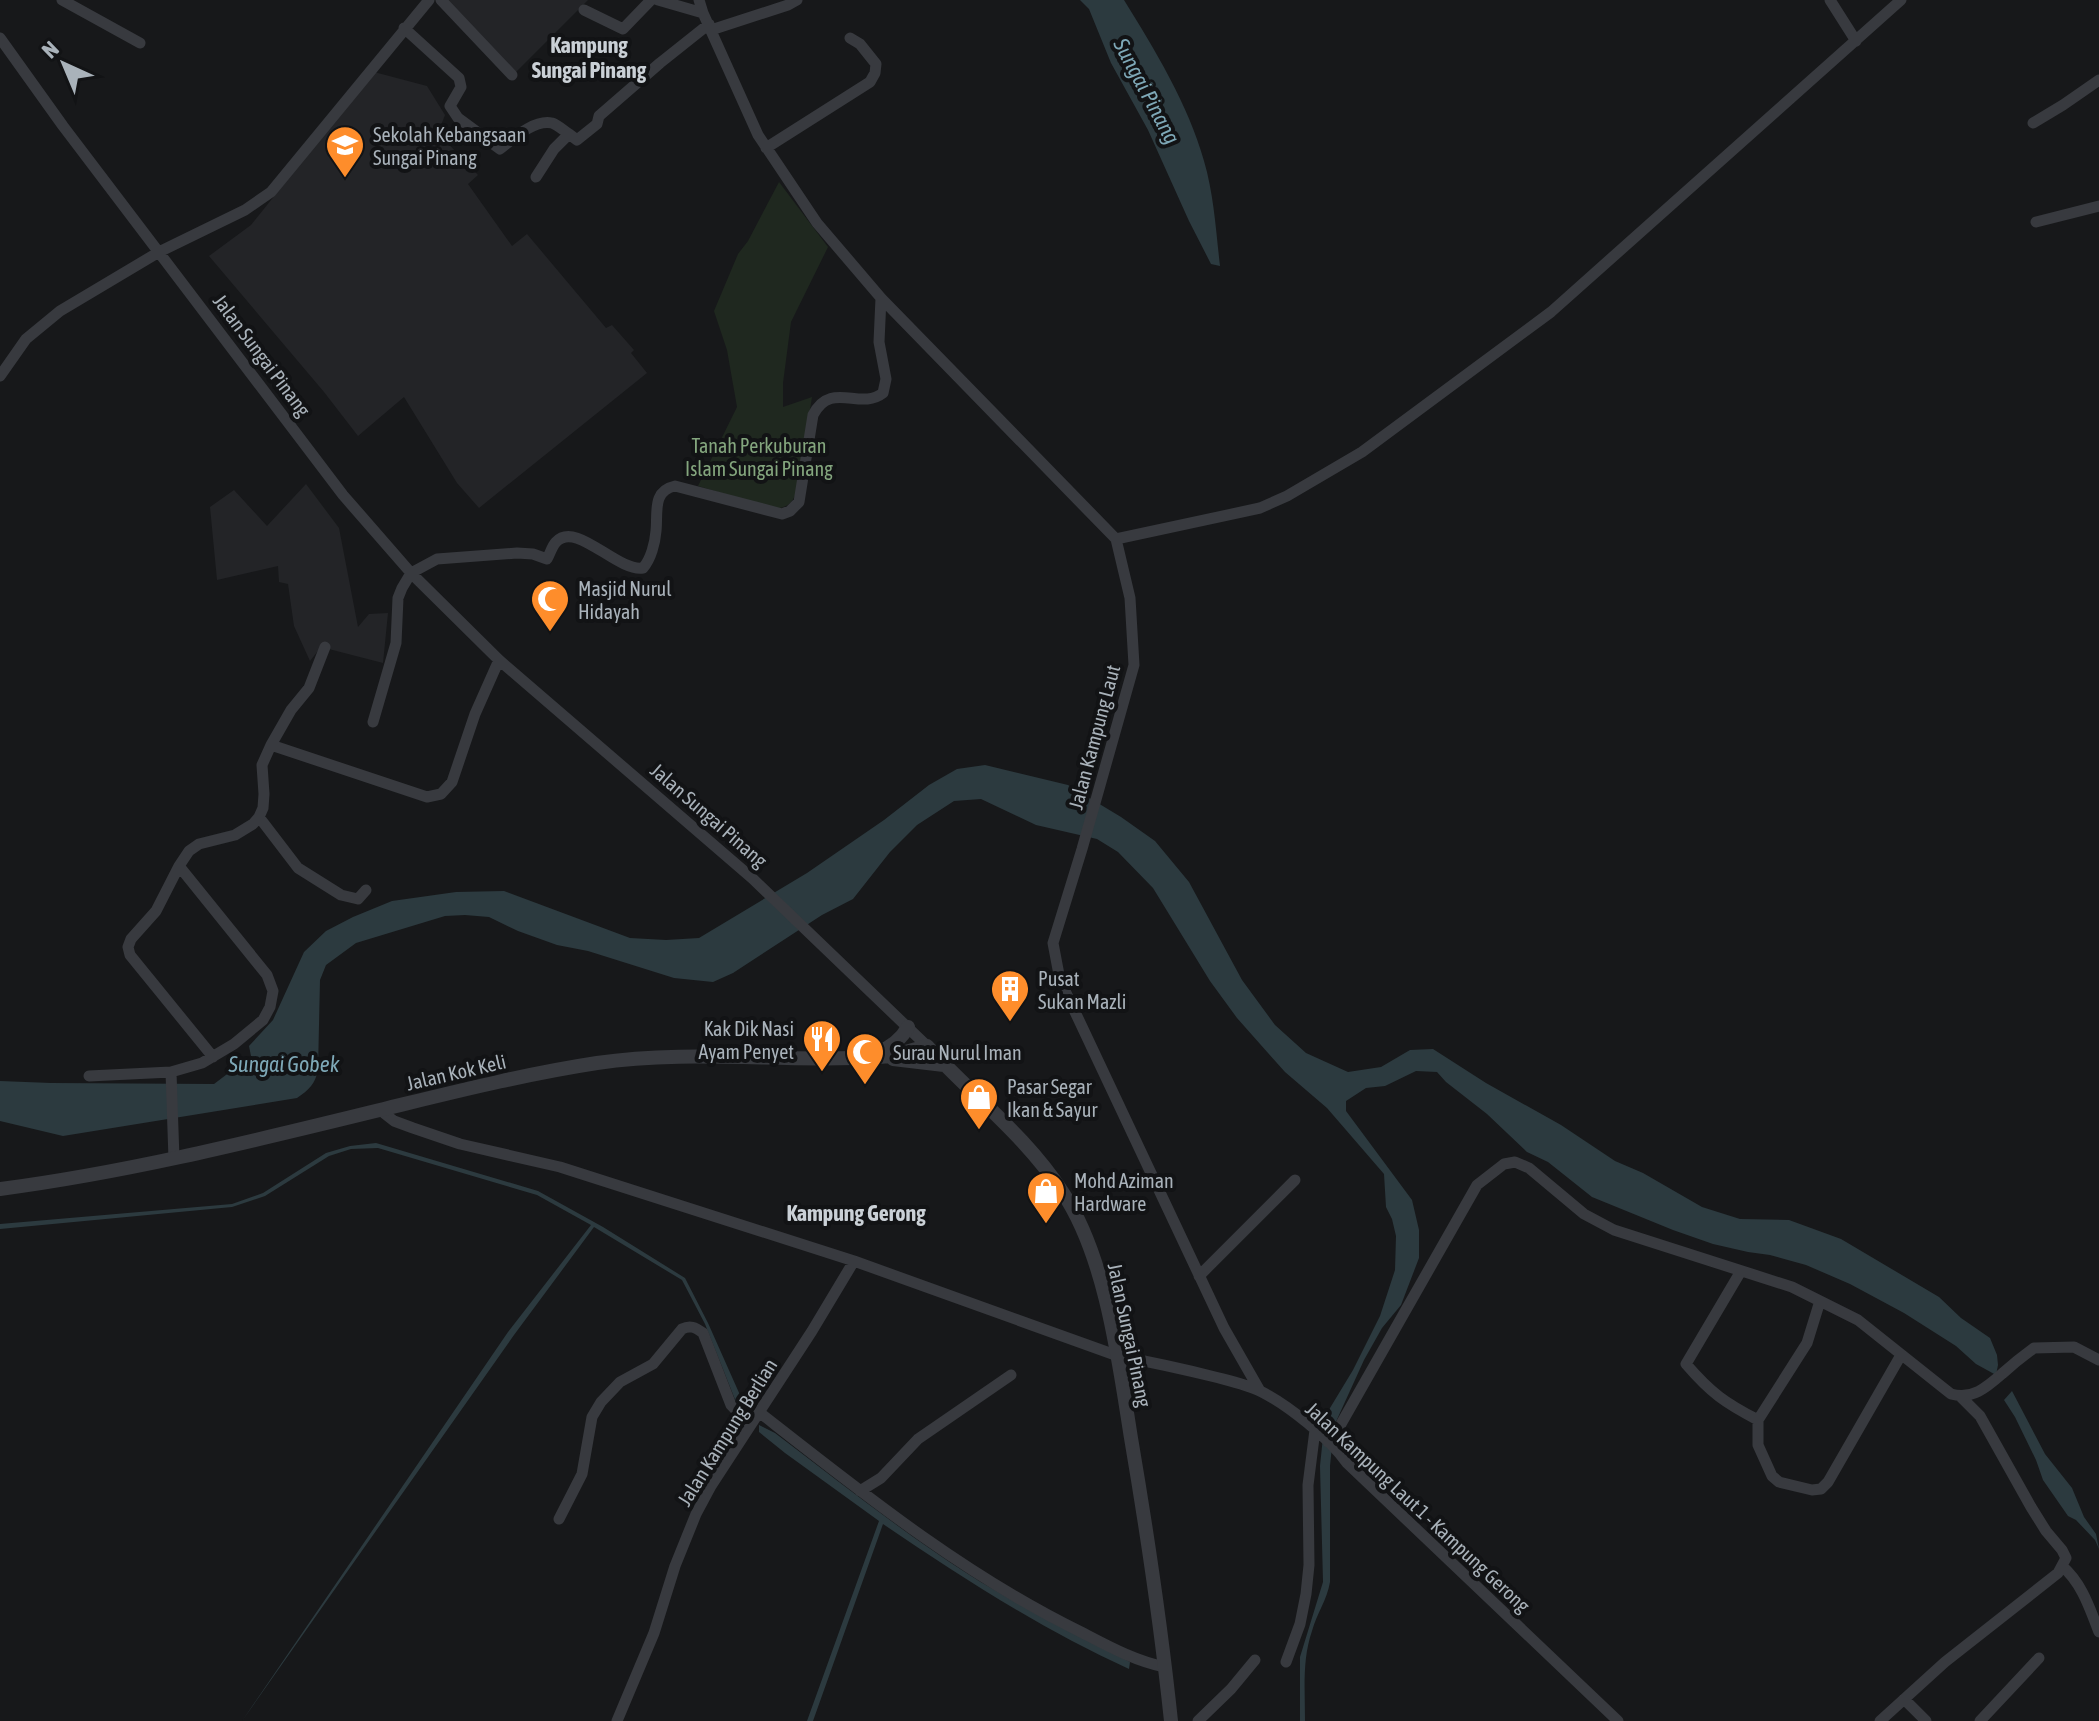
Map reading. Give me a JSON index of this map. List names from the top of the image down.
{
  "streets": {
    "street": [
      "Jalan Sungai Pinang",
      "Jalan Kampung Laut",
      "Jalan Kok Keli",
      "Jalan Kampung Berlian",
      "Jalan Kampung Laut 1 - Kampung Gerong"
    ]
  },
  "crossings": [
    ["Jalan Sungai Pinang", "Jalan Kok Keli"],
    ["Jalan Sungai Pinang", "Jalan Kampung Laut 1 - Kampung Gerong"],
    ["Jalan Kampung Laut", "Jalan Kampung Laut 1 - Kampung Gerong"],
    ["Jalan Kok Keli", "Jalan Kampung Laut 1 - Kampung Gerong"],
    ["Jalan Kampung Berlian", "Jalan Kampung Laut 1 - Kampung Gerong"]
  ],
  "districts": ["Kampung Sungai Pinang", "Kampung Gerong"],
  "water": ["Sungai Pinang", "Sungai Gobek"],
  "parks": ["Tanah Perkuburan Islam Sungai Pinang"],
  "places": {
    "school or university": ["Sekolah Kebangsaan Sungai Pinang"],
    "mosque": ["Masjid Nurul Hidayah", "Surau Nurul Iman"],
    "building": ["Pusat Sukan Mazli"],
    "restaurant": ["Kak Dik Nasi Ayam Penyet"],
    "shop": ["Pasar Segar Ikan & Sayur", "Mohd Aziman Hardware"]
  },
  "north": "top left"
}
